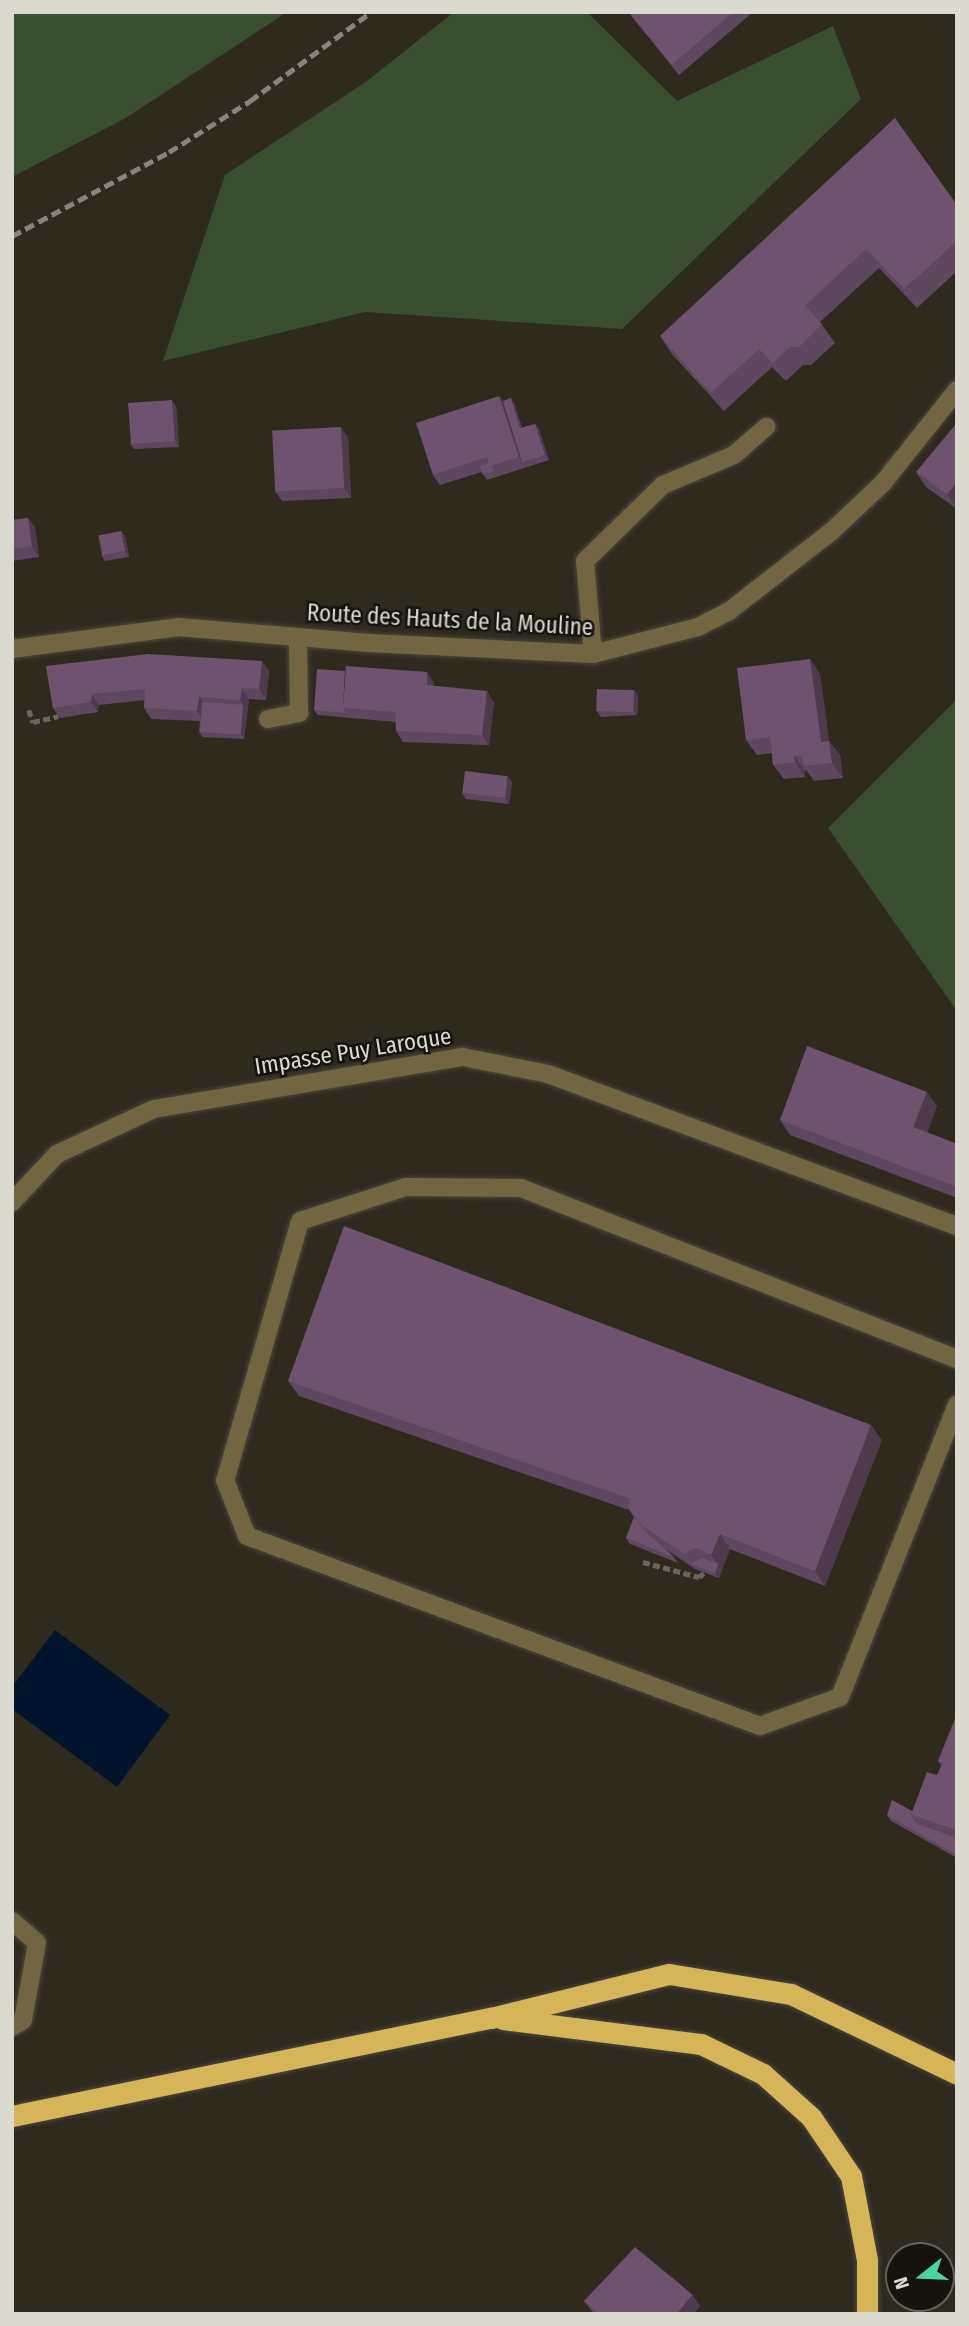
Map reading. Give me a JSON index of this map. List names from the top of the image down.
{
  "streets": {
    "street": ["Route des Hauts de la Mouline", "Impasse Puy Laroque"]
  },
  "north": "left"
}
